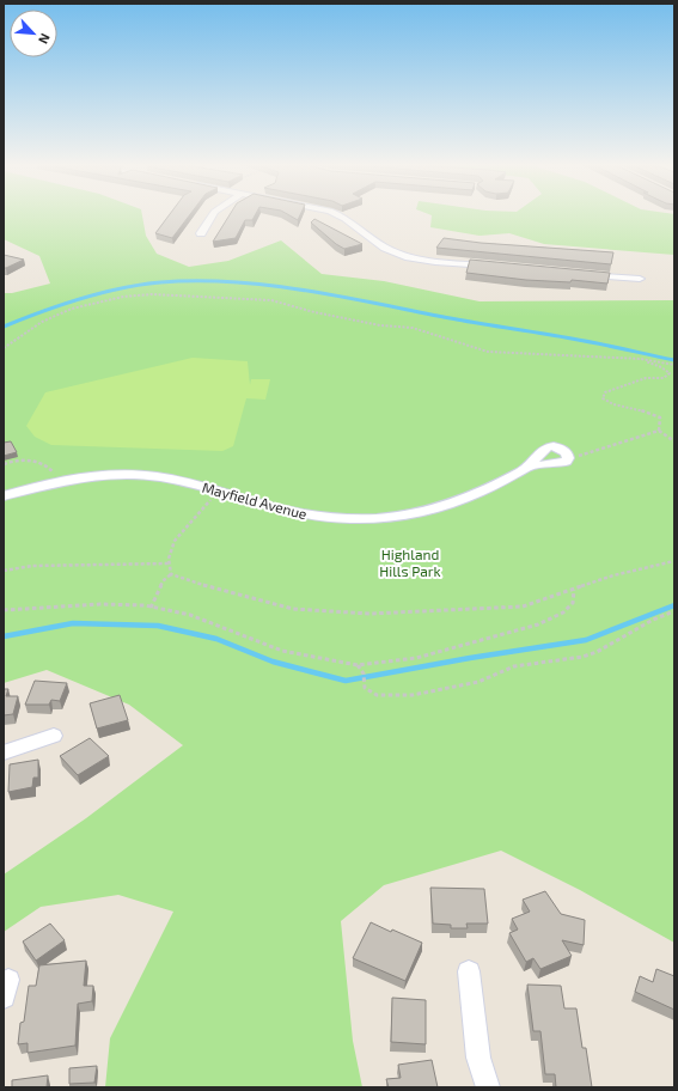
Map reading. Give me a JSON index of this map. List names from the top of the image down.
{
  "streets": {
    "street": ["Mayfield Avenue"]
  },
  "parks": ["Highland Hills Park"],
  "north": "bottom right"
}
